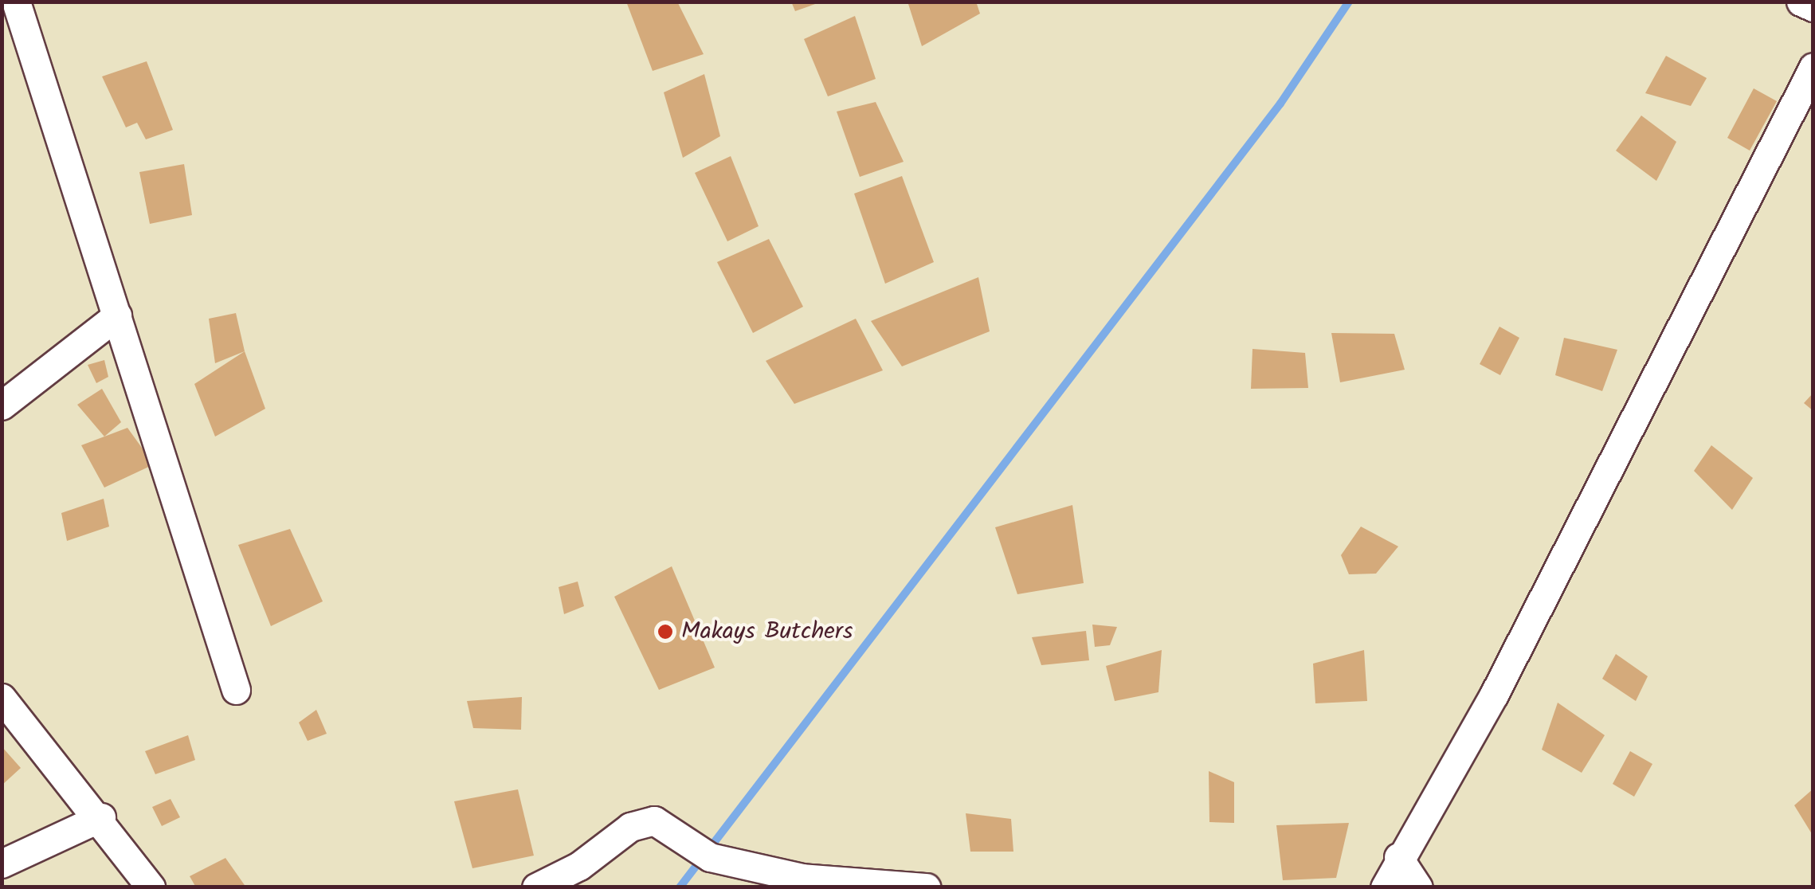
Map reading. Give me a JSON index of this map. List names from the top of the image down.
{
  "places": ["Makays Butchers"]
}
